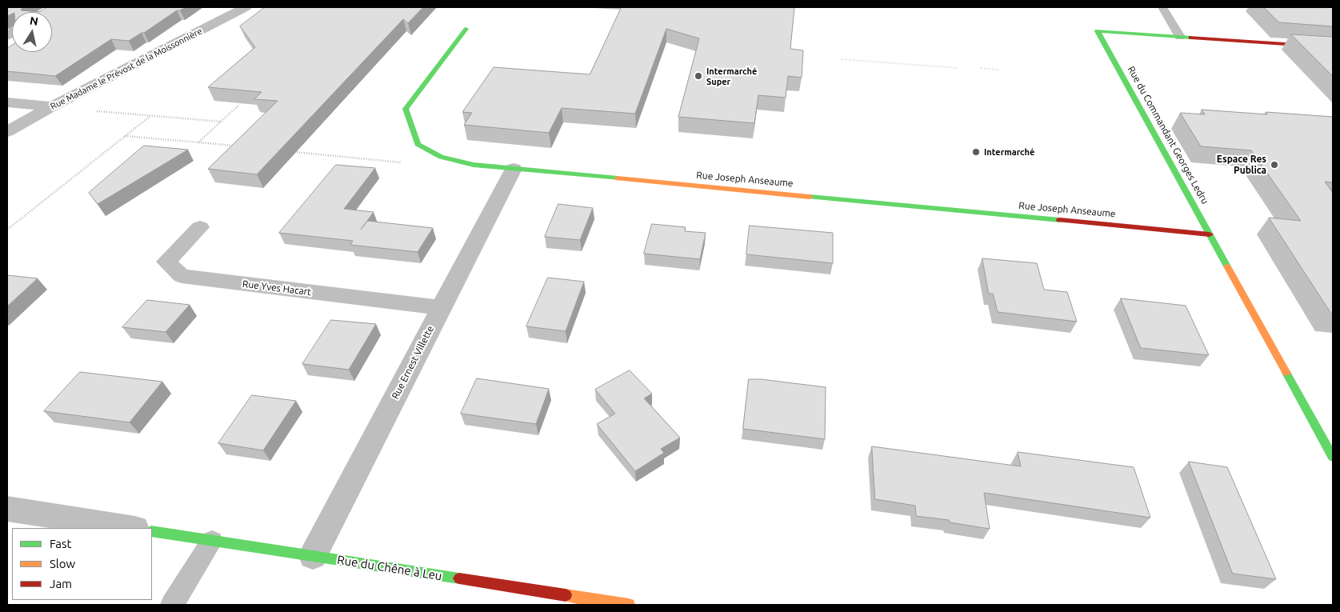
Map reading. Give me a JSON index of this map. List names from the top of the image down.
{
  "streets": {
    "street": [
      "Rue Madame le Prévost de la Moissonnière",
      "Rue du Commandant Georges Ledru",
      "Rue Joseph Anseaume",
      "Rue Yves Hacart",
      "Rue Ernest Villette",
      "Rue du Chêne à Leu"
    ]
  },
  "crossings": [
    ["Rue du Commandant Georges Ledru", "Rue Joseph Anseaume"],
    ["Rue Joseph Anseaume", "Rue Ernest Villette"],
    ["Rue Yves Hacart", "Rue Ernest Villette"],
    ["Rue Ernest Villette", "Rue du Chêne à Leu"]
  ],
  "places": ["Intermarché Super", "Intermarché", "Espace Res Publica"],
  "legend": ["Fast", "Slow", "Jam"],
  "north": "top"
}
